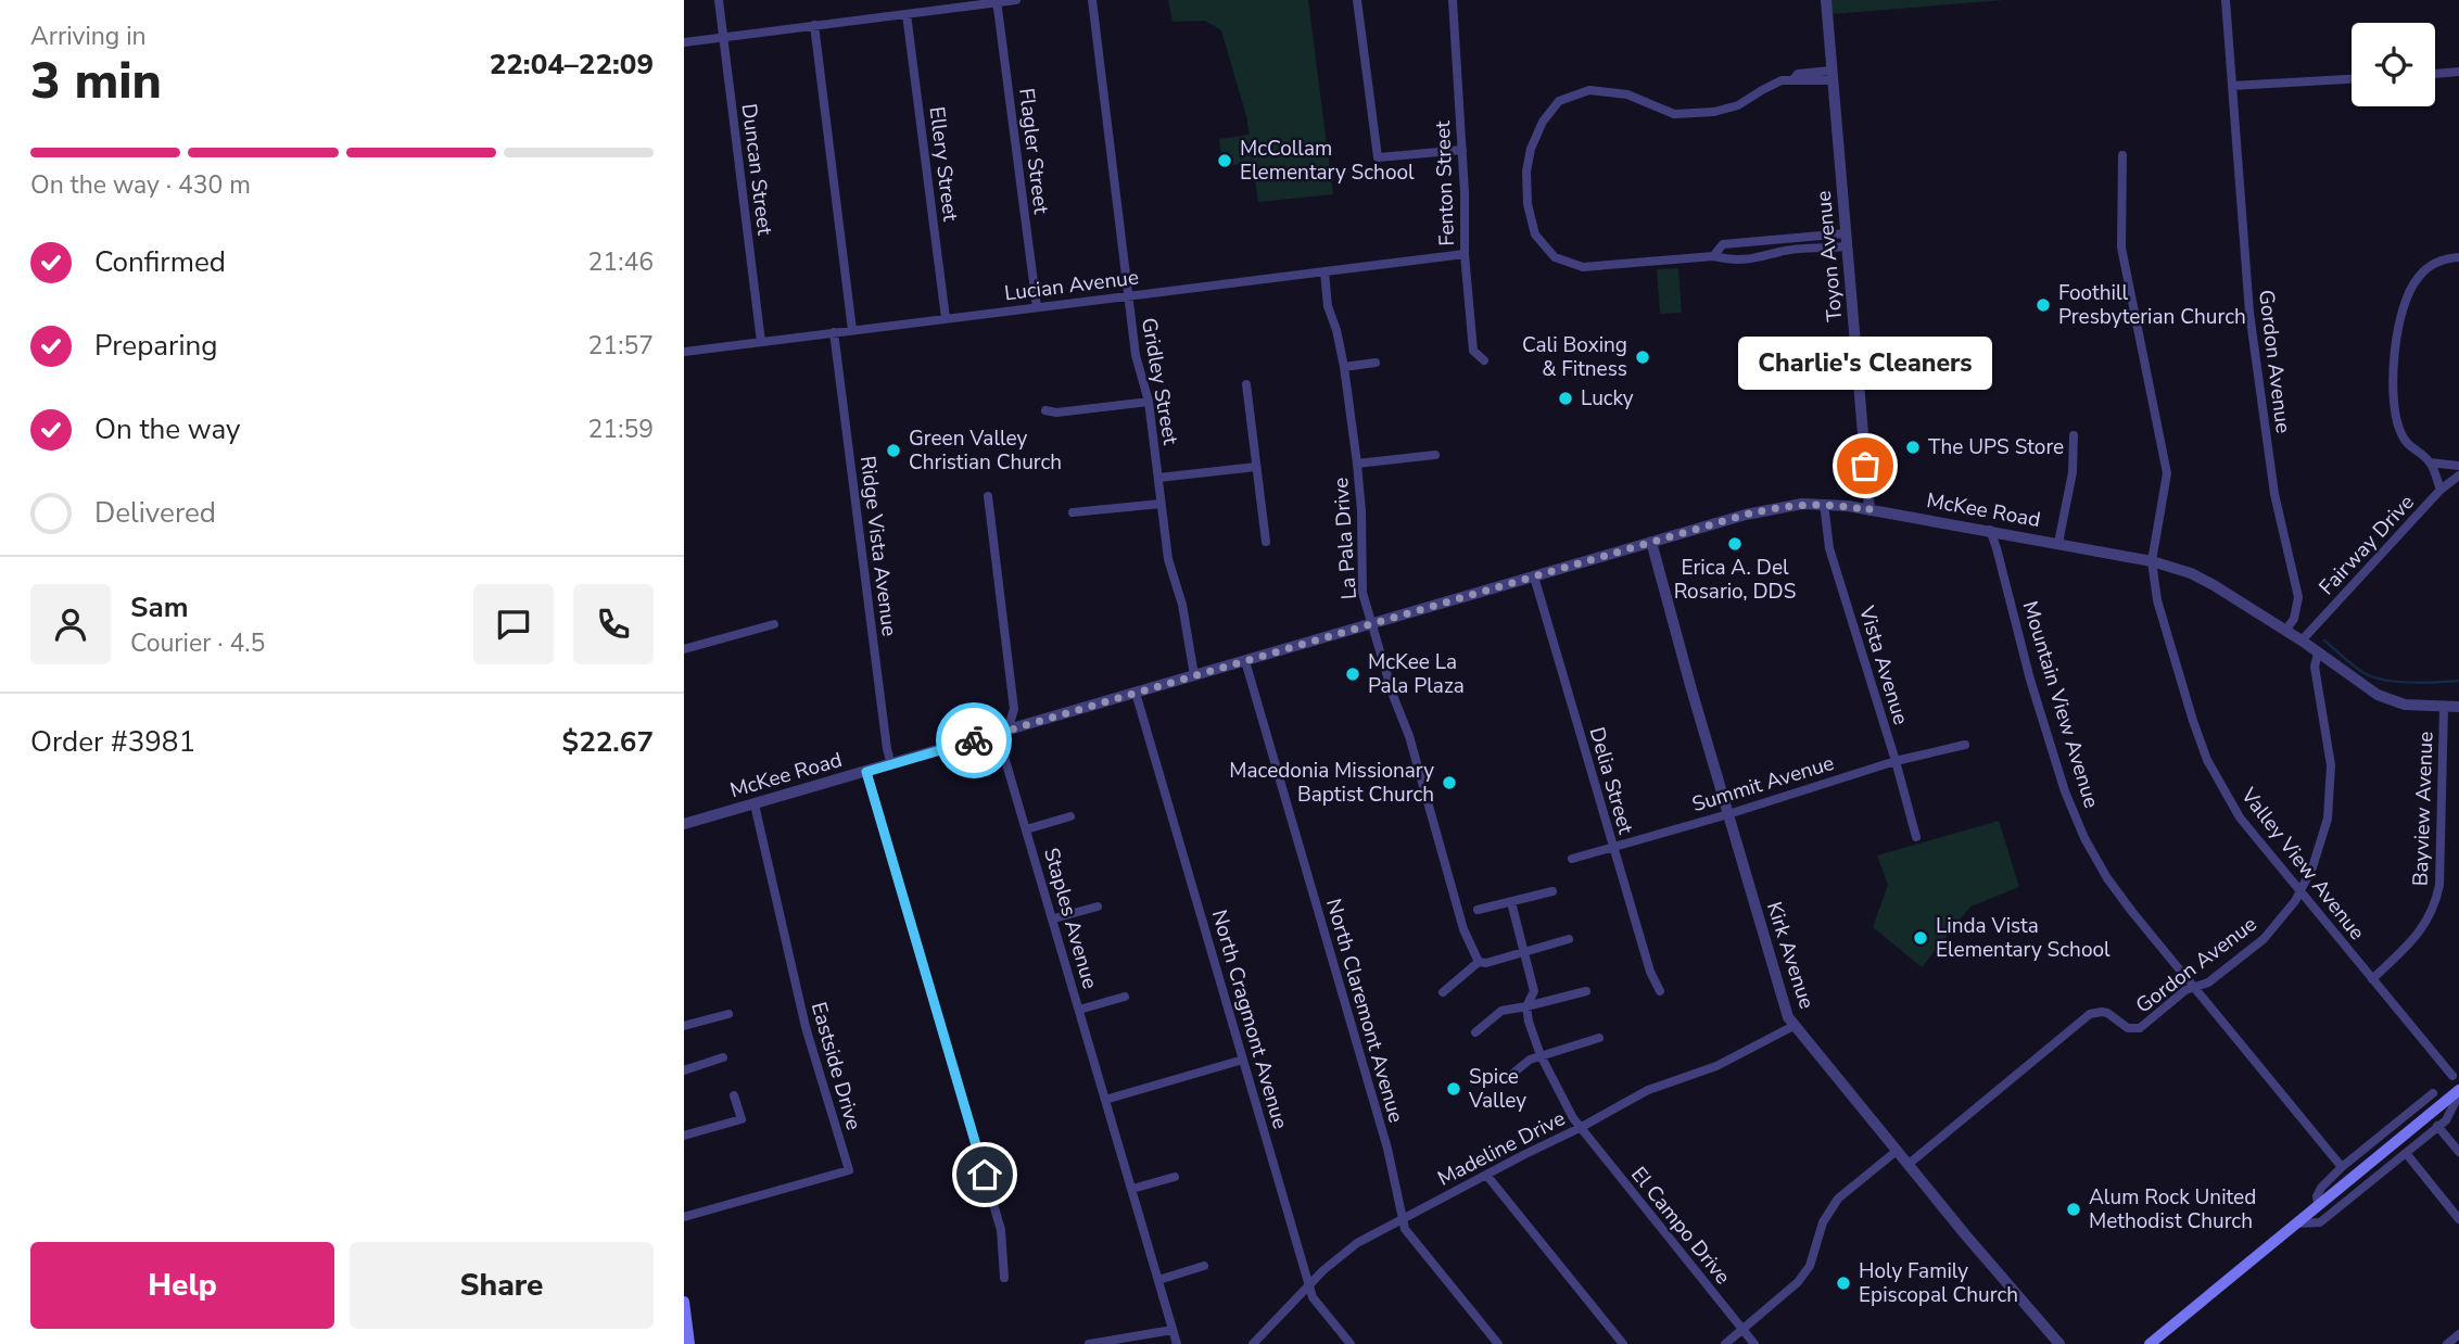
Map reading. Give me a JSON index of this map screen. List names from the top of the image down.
{
  "streets": {
    "street": [
      "Flagler Street",
      "Ellery Street",
      "Duncan Street",
      "Fenton Street",
      "Toyon Avenue",
      "Lucian Avenue",
      "Gordon Avenue",
      "Gridley Street",
      "McKee Road",
      "La Pala Drive",
      "Fairway Drive",
      "Ridge Vista Avenue",
      "Vista Avenue",
      "Mountain View Avenue",
      "Delia Street",
      "Summit Avenue",
      "Bayview Avenue",
      "Valley View Avenue",
      "Staples Avenue",
      "Kirk Avenue",
      "North Claremont Avenue",
      "North Cragmont Avenue",
      "Eastside Drive",
      "Madeline Drive",
      "El Campo Drive"
    ]
  },
  "crossings": [
    ["Flagler Street", "Lucian Avenue"],
    ["Ellery Street", "Lucian Avenue"],
    ["Duncan Street", "Lucian Avenue"],
    ["Fenton Street", "Lucian Avenue"],
    ["Toyon Avenue", "McKee Road"],
    ["Lucian Avenue", "Gridley Street"],
    ["Lucian Avenue", "La Pala Drive"],
    ["Lucian Avenue", "Ridge Vista Avenue"],
    ["Gordon Avenue", "McKee Road"],
    ["Gordon Avenue", "Mountain View Avenue"],
    ["Gordon Avenue", "Valley View Avenue"],
    ["Gordon Avenue", "Kirk Avenue"],
    ["Gridley Street", "McKee Road"],
    ["McKee Road", "La Pala Drive"],
    ["McKee Road", "Fairway Drive"],
    ["McKee Road", "Ridge Vista Avenue"],
    ["McKee Road", "Vista Avenue"],
    ["McKee Road", "Mountain View Avenue"],
    ["McKee Road", "Delia Street"],
    ["McKee Road", "Bayview Avenue"],
    ["McKee Road", "Valley View Avenue"],
    ["McKee Road", "Staples Avenue"],
    ["McKee Road", "Kirk Avenue"],
    ["McKee Road", "North Claremont Avenue"],
    ["McKee Road", "North Cragmont Avenue"],
    ["McKee Road", "Eastside Drive"],
    ["Vista Avenue", "Summit Avenue"],
    ["Delia Street", "Summit Avenue"],
    ["Summit Avenue", "Kirk Avenue"],
    ["Bayview Avenue", "Valley View Avenue"],
    ["Kirk Avenue", "Madeline Drive"],
    ["North Claremont Avenue", "Madeline Drive"],
    ["North Cragmont Avenue", "Madeline Drive"],
    ["Madeline Drive", "El Campo Drive"]
  ],
  "places": [
    "McCollam Elementary School",
    "Foothill Presbyterian Church",
    "Cali Boxing & Fitness",
    "Lucky",
    "The UPS Store",
    "Green Valley Christian Church",
    "Charlie's Cleaners",
    "Erica A. Del Rosario, DDS",
    "McKee La Pala Plaza",
    "Macedonia Missionary Baptist Church",
    "Linda Vista Elementary School",
    "Spice Valley",
    "Alum Rock United Methodist Church",
    "Holy Family Episcopal Church"
  ],
  "page": {
    "heading": ["3 min", "Arriving in", "22:04–22:09"],
    "panel": [
      "Sam",
      "Courier · 4.5",
      "Order #3981",
      "$22.67"
    ],
    "bar": "On the way · 430 m",
    "list": [
      ["Confirmed", "21:46"],
      ["Preparing", "21:57"],
      ["On the way", "21:59"],
      "Delivered"
    ],
    "bubble": "Charlie's Cleaners",
    "buttons": ["Help", "Share"]
  }
}
